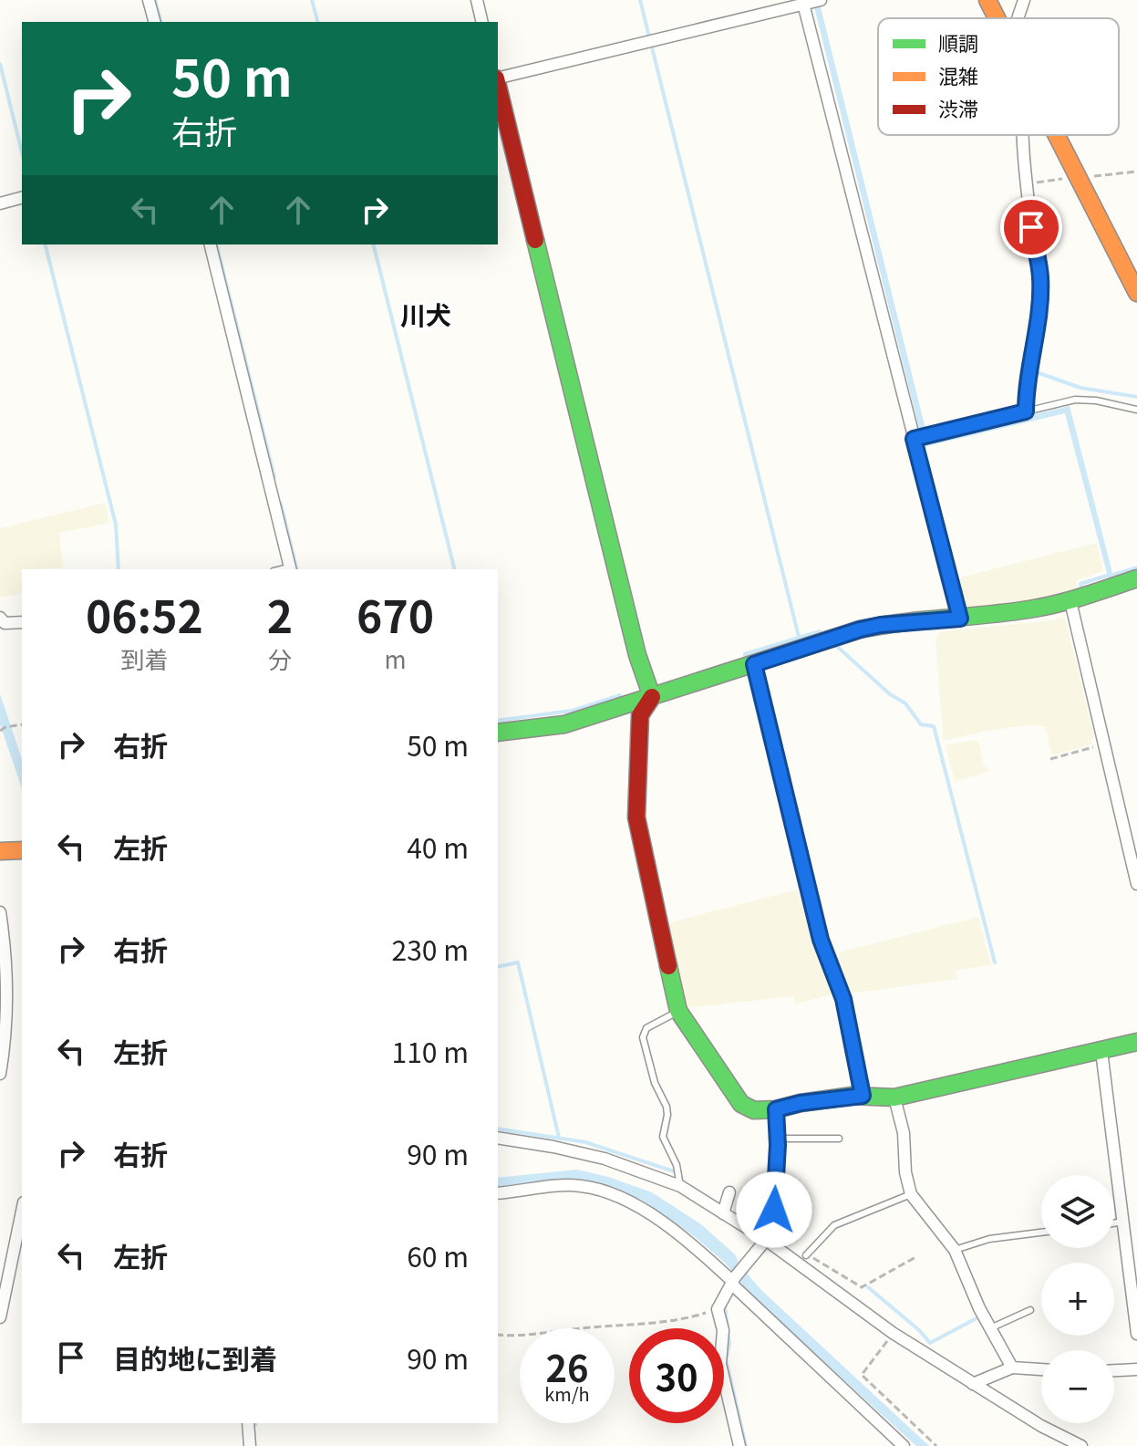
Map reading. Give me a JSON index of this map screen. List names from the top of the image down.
{
  "districts": ["川犬"],
  "legend": ["順調", "混雑", "渋滞"],
  "page": {
    "turn": ["50 m", "右折"],
    "eta": [
      "06:52",
      "到着",
      "2",
      "分",
      "670",
      "m"
    ],
    "list": [
      {
        "name": "右折",
        "value": "50 m"
      },
      {
        "name": "左折",
        "value": "40 m"
      },
      {
        "name": "右折",
        "value": "230 m"
      },
      {
        "name": "左折",
        "value": "110 m"
      },
      {
        "name": "右折",
        "value": "90 m"
      },
      {
        "name": "左折",
        "value": "60 m"
      },
      {
        "name": "目的地に到着",
        "value": "90 m"
      }
    ],
    "map_buttons": ["+", "−"],
    "speed": "26 km/h",
    "limit": "30"
  }
}
